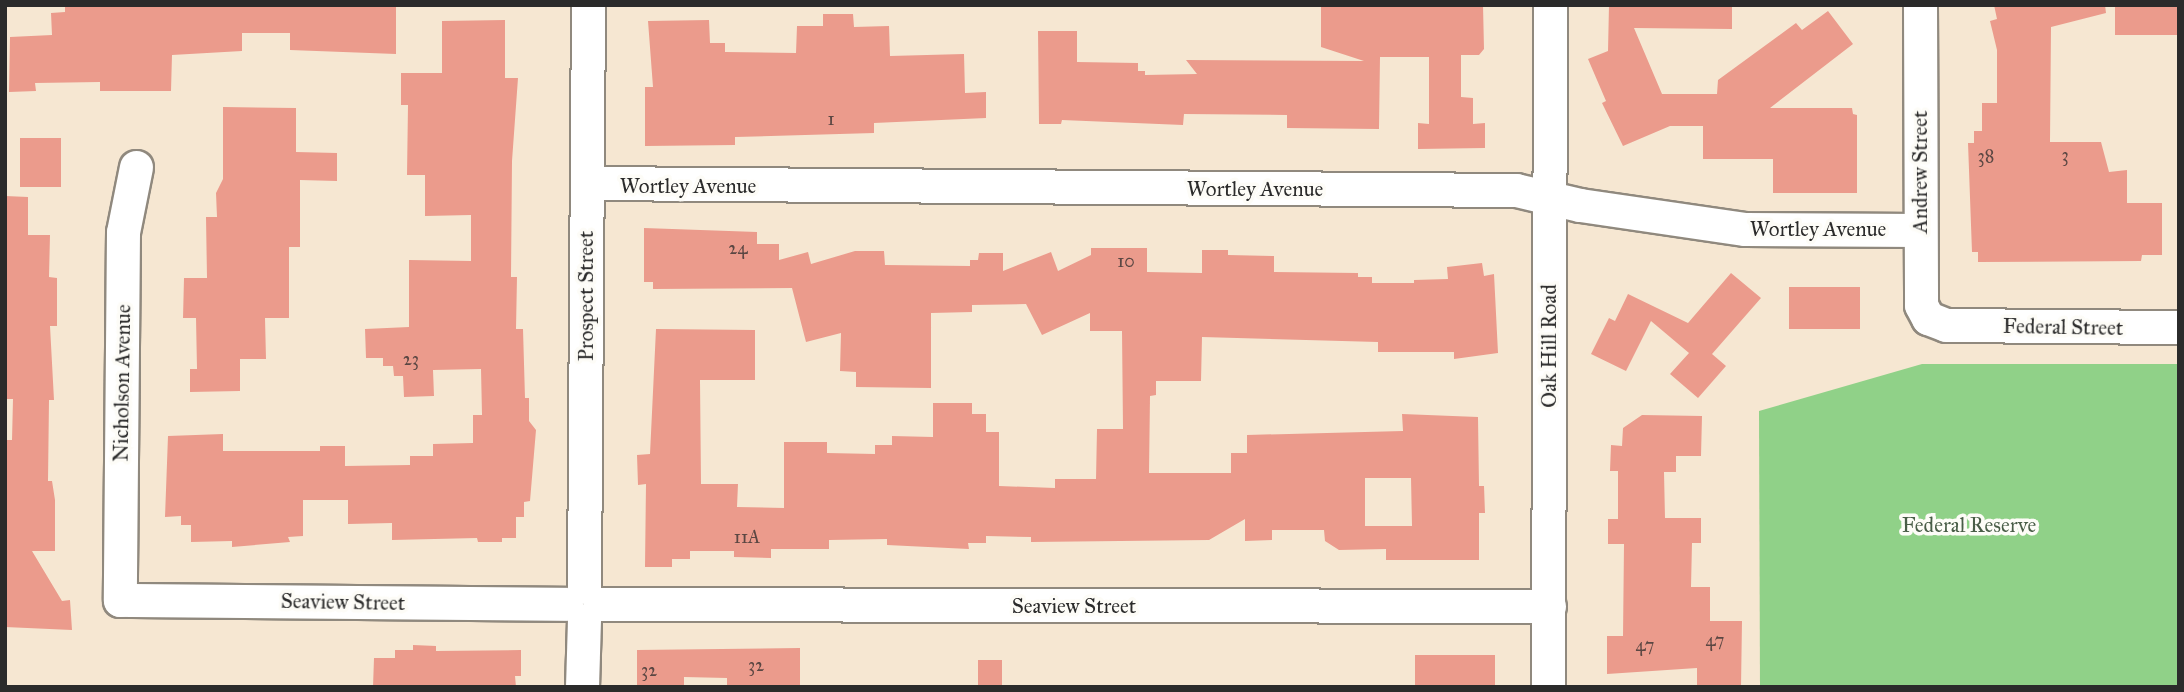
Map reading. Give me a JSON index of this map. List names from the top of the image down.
{
  "streets": {
    "street": [
      "Andrew Street",
      "Wortley Avenue",
      "Prospect Street",
      "Federal Street",
      "Oak Hill Road",
      "Nicholson Avenue",
      "Seaview Street"
    ]
  },
  "crossings": [
    ["Andrew Street", "Wortley Avenue"],
    ["Andrew Street", "Federal Street"],
    ["Wortley Avenue", "Prospect Street"],
    ["Wortley Avenue", "Oak Hill Road"],
    ["Prospect Street", "Seaview Street"],
    ["Oak Hill Road", "Seaview Street"],
    ["Nicholson Avenue", "Seaview Street"]
  ],
  "parks": ["Federal Reserve"],
  "house_numbers": [
    "1",
    "3",
    "38",
    "24",
    "10",
    "23",
    "11A",
    "47",
    "47",
    "32",
    "32"
  ]
}
